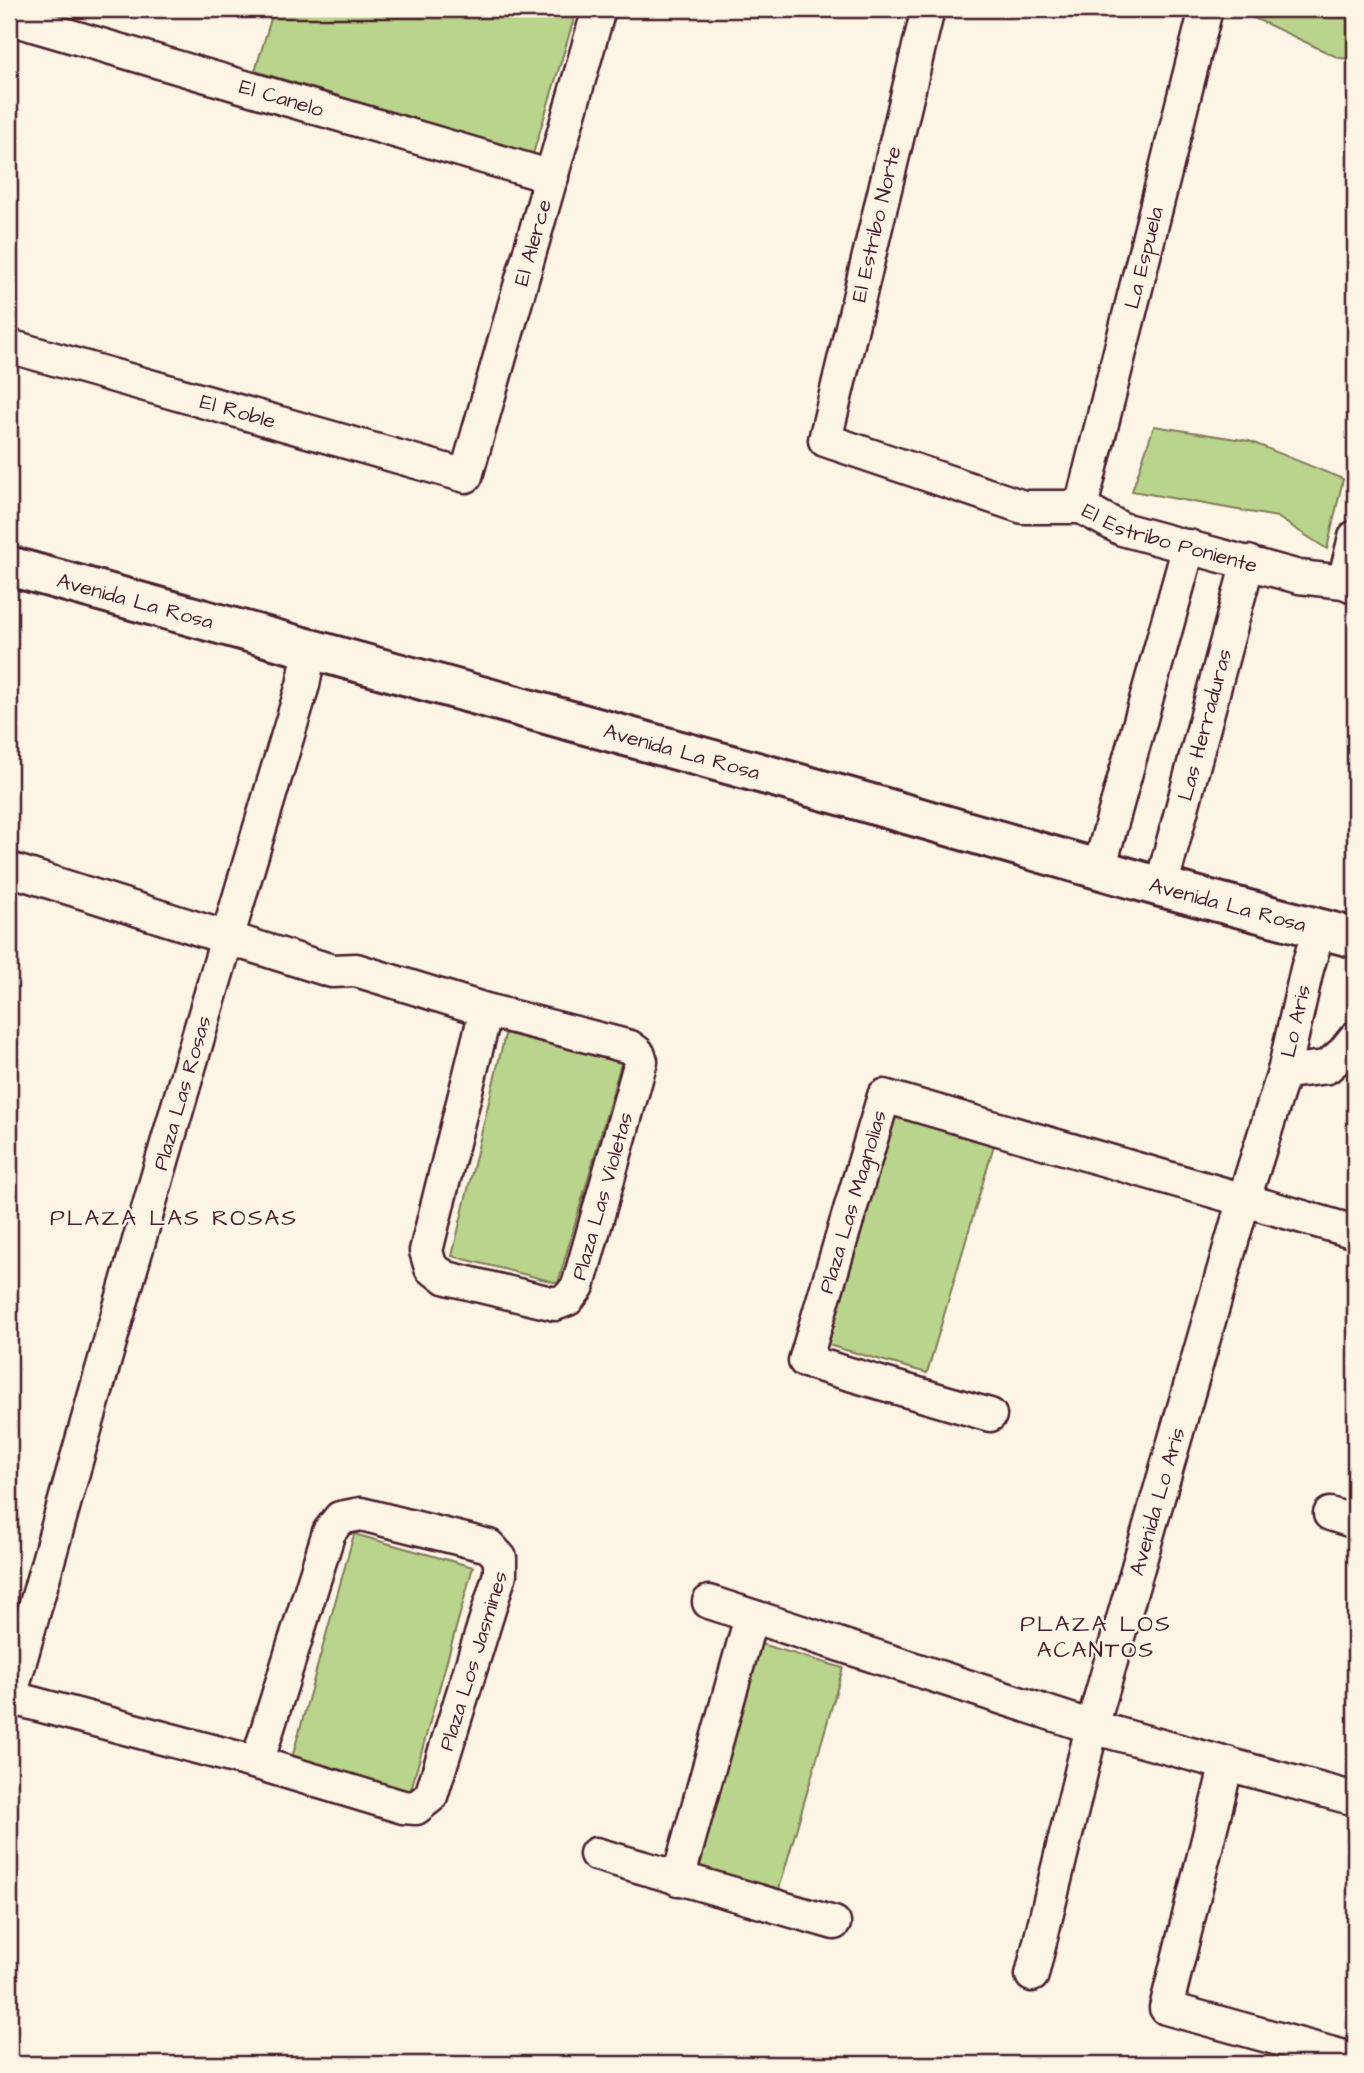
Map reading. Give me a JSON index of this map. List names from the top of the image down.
{
  "streets": {
    "street": [
      "El Canelo",
      "El Estribo Norte",
      "El Alerce",
      "La Espuela",
      "El Roble",
      "El Estribo Poniente",
      "Avenida La Rosa",
      "Las Herraduras",
      "Lo Aris",
      "Plaza Las Rosas",
      "Plaza Las Violetas",
      "Plaza Las Magnolias",
      "Avenida Lo Aris",
      "Plaza Los Jasmines"
    ]
  },
  "crossings": [
    ["El Canelo", "El Alerce"],
    ["El Estribo Norte", "El Estribo Poniente"],
    ["El Alerce", "El Roble"],
    ["La Espuela", "El Estribo Poniente"],
    ["El Estribo Poniente", "Las Herraduras"],
    ["Avenida La Rosa", "Las Herraduras"],
    ["Avenida La Rosa", "Lo Aris"],
    ["Avenida La Rosa", "Plaza Las Rosas"],
    ["Lo Aris", "Avenida Lo Aris"],
    ["Plaza Las Rosas", "Plaza Las Violetas"],
    ["Plaza Las Rosas", "Plaza Los Jasmines"],
    ["Plaza Las Magnolias", "Avenida Lo Aris"]
  ],
  "districts": ["PLAZA LAS ROSAS", "PLAZA LOS ACANTOS"]
}
